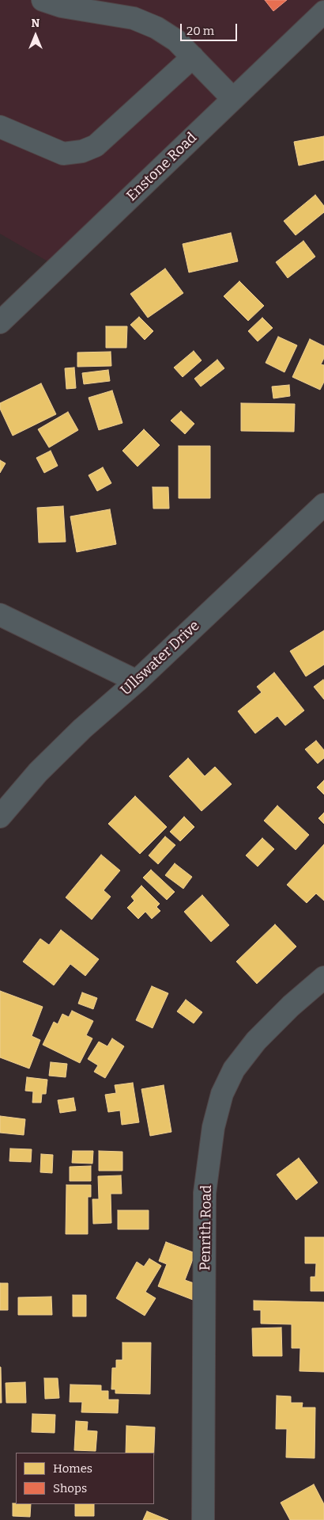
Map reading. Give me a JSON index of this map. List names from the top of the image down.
{
  "streets": {
    "street": ["Enstone Road", "Ullswater Drive", "Penrith Road"]
  },
  "legend": ["Homes", "Shops"],
  "scale_bar": "20 m",
  "north": "top"
}
